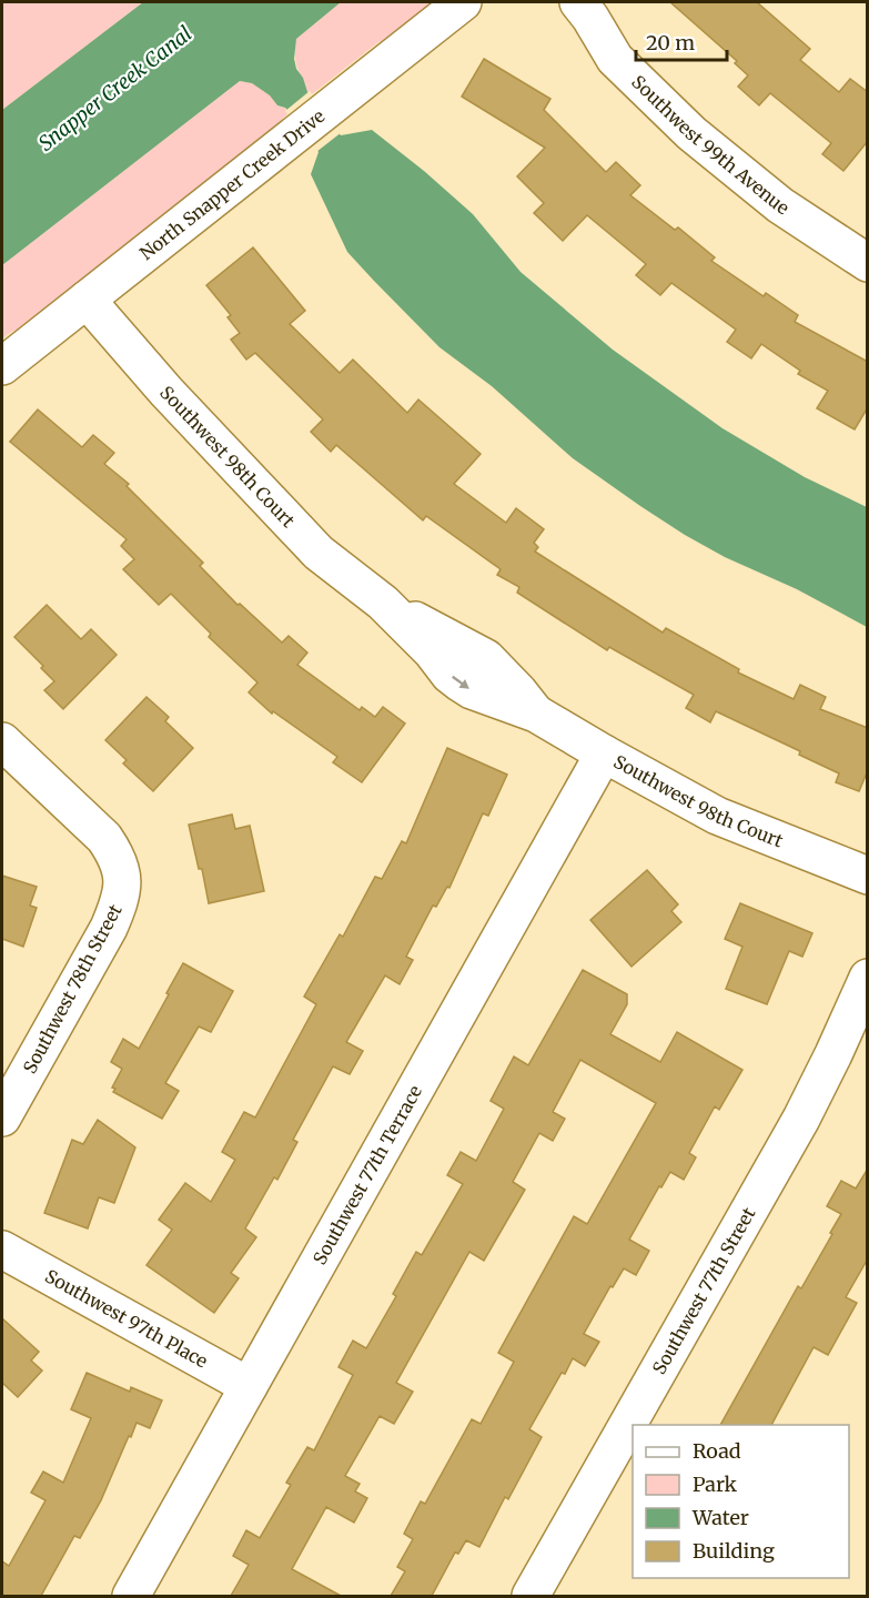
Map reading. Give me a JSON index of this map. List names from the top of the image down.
{
  "streets": {
    "street": [
      "Southwest 99th Avenue",
      "North Snapper Creek Drive",
      "Southwest 98th Court",
      "Southwest 78th Street",
      "Southwest 77th Terrace",
      "Southwest 77th Street",
      "Southwest 97th Place"
    ]
  },
  "crossings": [
    ["North Snapper Creek Drive", "Southwest 98th Court"],
    ["Southwest 98th Court", "Southwest 77th Terrace"],
    ["Southwest 77th Terrace", "Southwest 97th Place"]
  ],
  "water": ["Snapper Creek Canal"],
  "legend": [
    "Road",
    "Park",
    "Water",
    "Building"
  ],
  "scale_bar": "20 m"
}
